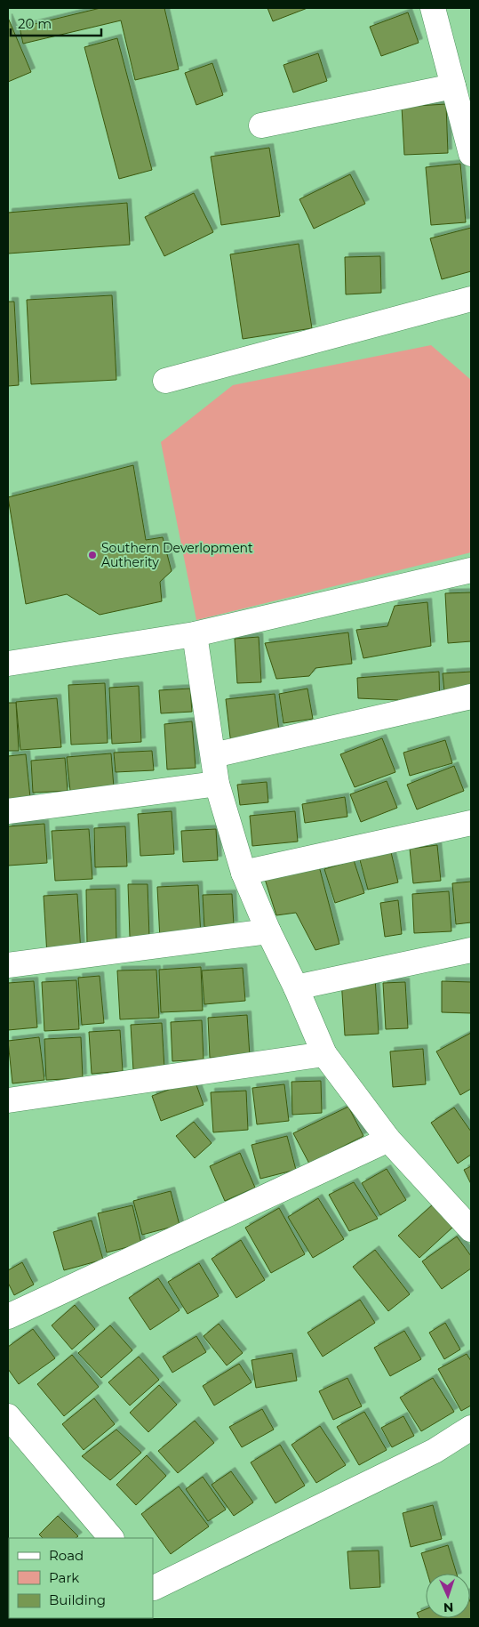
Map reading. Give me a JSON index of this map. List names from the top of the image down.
{
  "places": ["Southern Deverlopment Autherity"],
  "legend": ["Road", "Park", "Building"],
  "scale_bar": "20 m",
  "north": "bottom"
}
